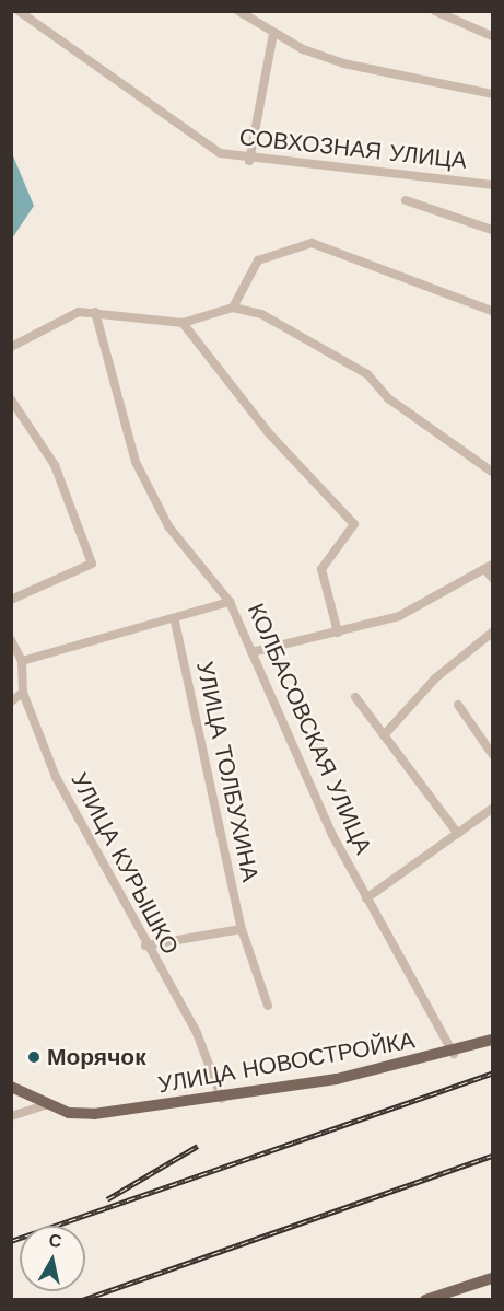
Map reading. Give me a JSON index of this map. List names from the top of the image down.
{
  "streets": {
    "main road": ["УЛИЦА НОВОСТРОЙКА"],
    "street": [
      "СОВХОЗНАЯ УЛИЦА",
      "КОЛБАСОВСКАЯ УЛИЦА",
      "УЛИЦА ТОЛБУХИНА",
      "УЛИЦА КУРЫШКО"
    ]
  },
  "crossings": [
    ["КОЛБАСОВСКАЯ УЛИЦА", "УЛИЦА НОВОСТРОЙКА"],
    ["УЛИЦА КУРЫШКО", "УЛИЦА НОВОСТРОЙКА"]
  ],
  "places": ["Морячок"],
  "north": "top"
}
